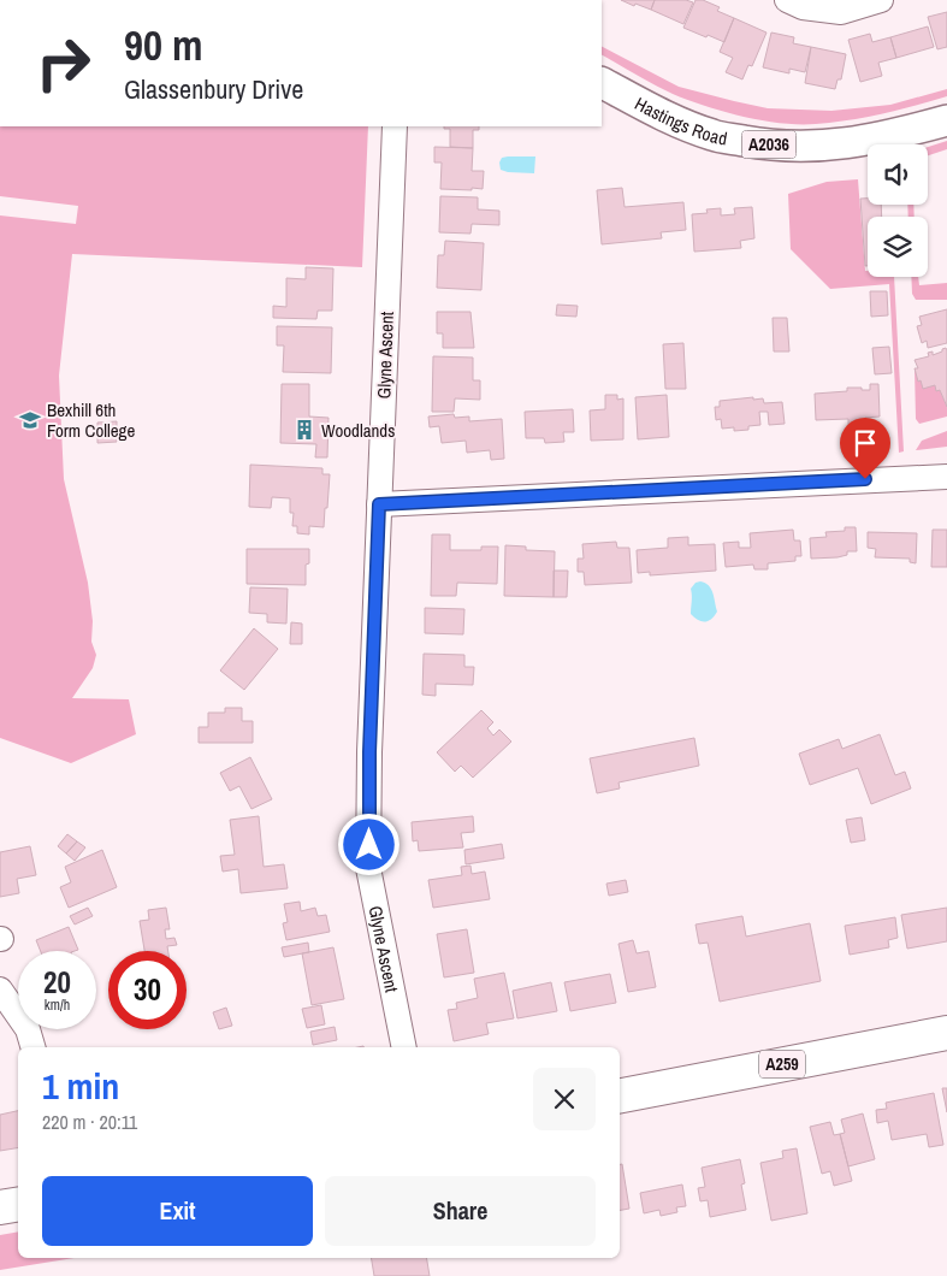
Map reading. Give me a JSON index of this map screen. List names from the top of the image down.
{
  "streets": {
    "highway": ["A259"],
    "main road": ["Hastings Road", "A2036"],
    "street": ["Glyne Ascent"]
  },
  "places": {
    "school or university": ["Bexhill 6th Form College"],
    "building": ["Woodlands"]
  },
  "page": {
    "turn": ["90 m", "Glassenbury Drive"],
    "speed": "20 km/h",
    "limit": "30",
    "heading": ["1 min", "220 m · 20:11"],
    "buttons": ["Exit", "Share"]
  }
}
